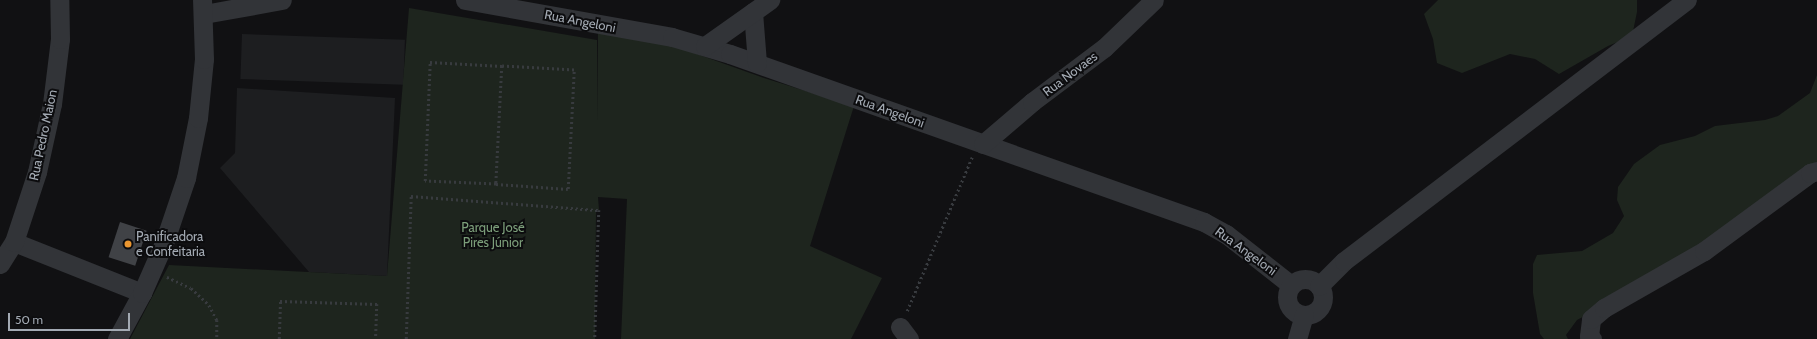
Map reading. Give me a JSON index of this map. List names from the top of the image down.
{
  "streets": {
    "street": ["Rua Angeloni", "Rua Novaes", "Rua Pedro Maion"]
  },
  "crossings": [
    ["Rua Angeloni", "Rua Novaes"]
  ],
  "parks": ["Parque José Pires Júnior"],
  "places": ["Panificadora e Confeitaria"],
  "scale_bar": "50 m"
}
